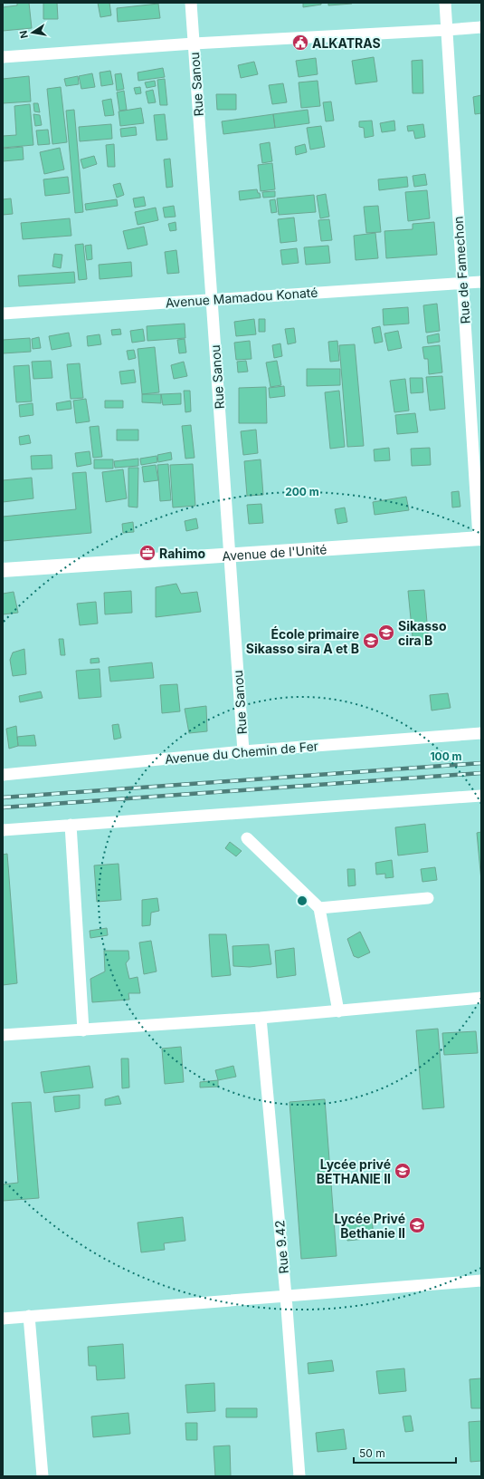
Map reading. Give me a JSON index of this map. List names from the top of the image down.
{
  "streets": {
    "street": [
      "Rue Sanou",
      "Rue de Famechon",
      "Avenue Mamadou Konaté",
      "Avenue de l'Unité",
      "Avenue du Chemin de Fer",
      "Rue 9.42"
    ]
  },
  "crossings": [
    ["Rue Sanou", "Avenue Mamadou Konaté"],
    ["Rue Sanou", "Avenue de l'Unité"],
    ["Rue Sanou", "Avenue du Chemin de Fer"],
    ["Rue de Famechon", "Avenue Mamadou Konaté"],
    ["Rue de Famechon", "Avenue de l'Unité"]
  ],
  "places": {
    "public building": ["ALKATRAS"],
    "office": ["Rahimo"],
    "school or university": [
      "Sikasso cira B",
      "École primaire Sikasso sira A et B",
      "Lycée privé BETHANIE II",
      "Lycée Privé Bethanie II"
    ]
  },
  "scale_bar": "50 m",
  "north": "left",
  "rings": ["200 m", "100 m"]
}
